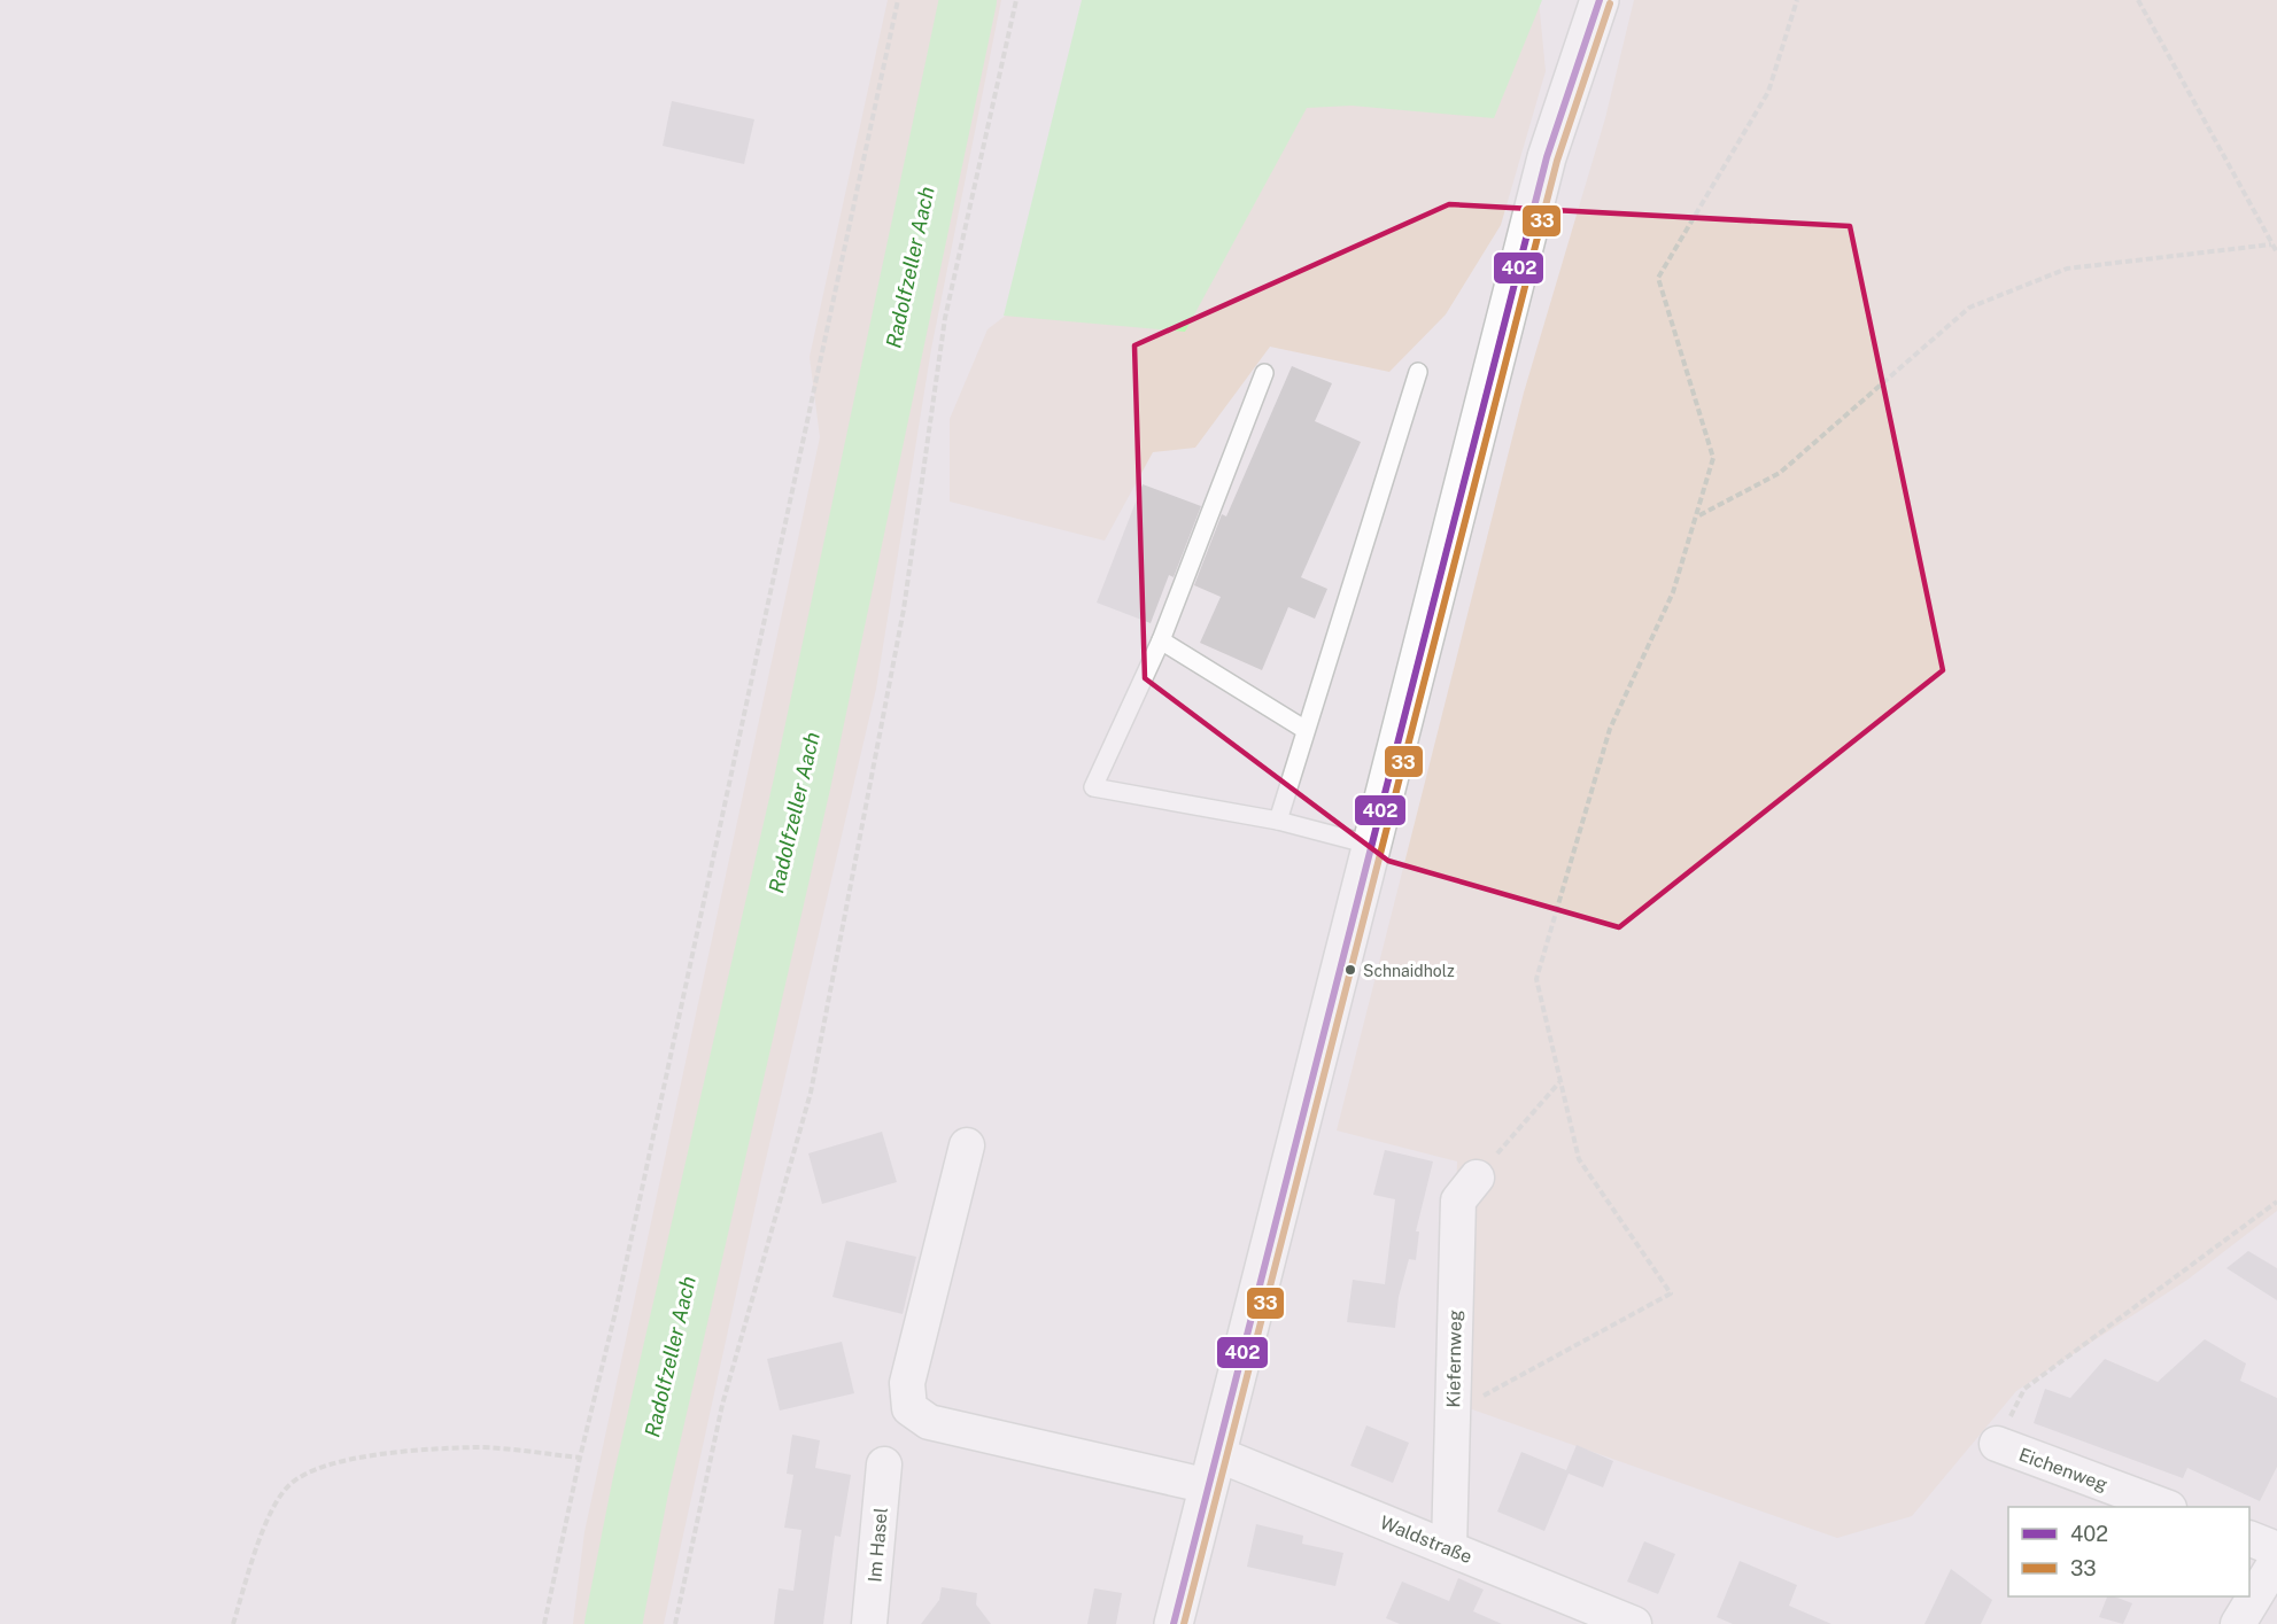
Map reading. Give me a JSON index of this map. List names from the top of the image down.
{
  "streets": {
    "street": [
      "Kiefernweg",
      "Eichenweg",
      "Waldstraße",
      "Im Hasel"
    ]
  },
  "crossings": [
    ["Kiefernweg", "Waldstraße"]
  ],
  "water": ["Radolfzeller Aach"],
  "places": ["Schnaidholz"],
  "lines": ["transit line 402", "transit line 33"],
  "legend": ["402", "33"]
}
